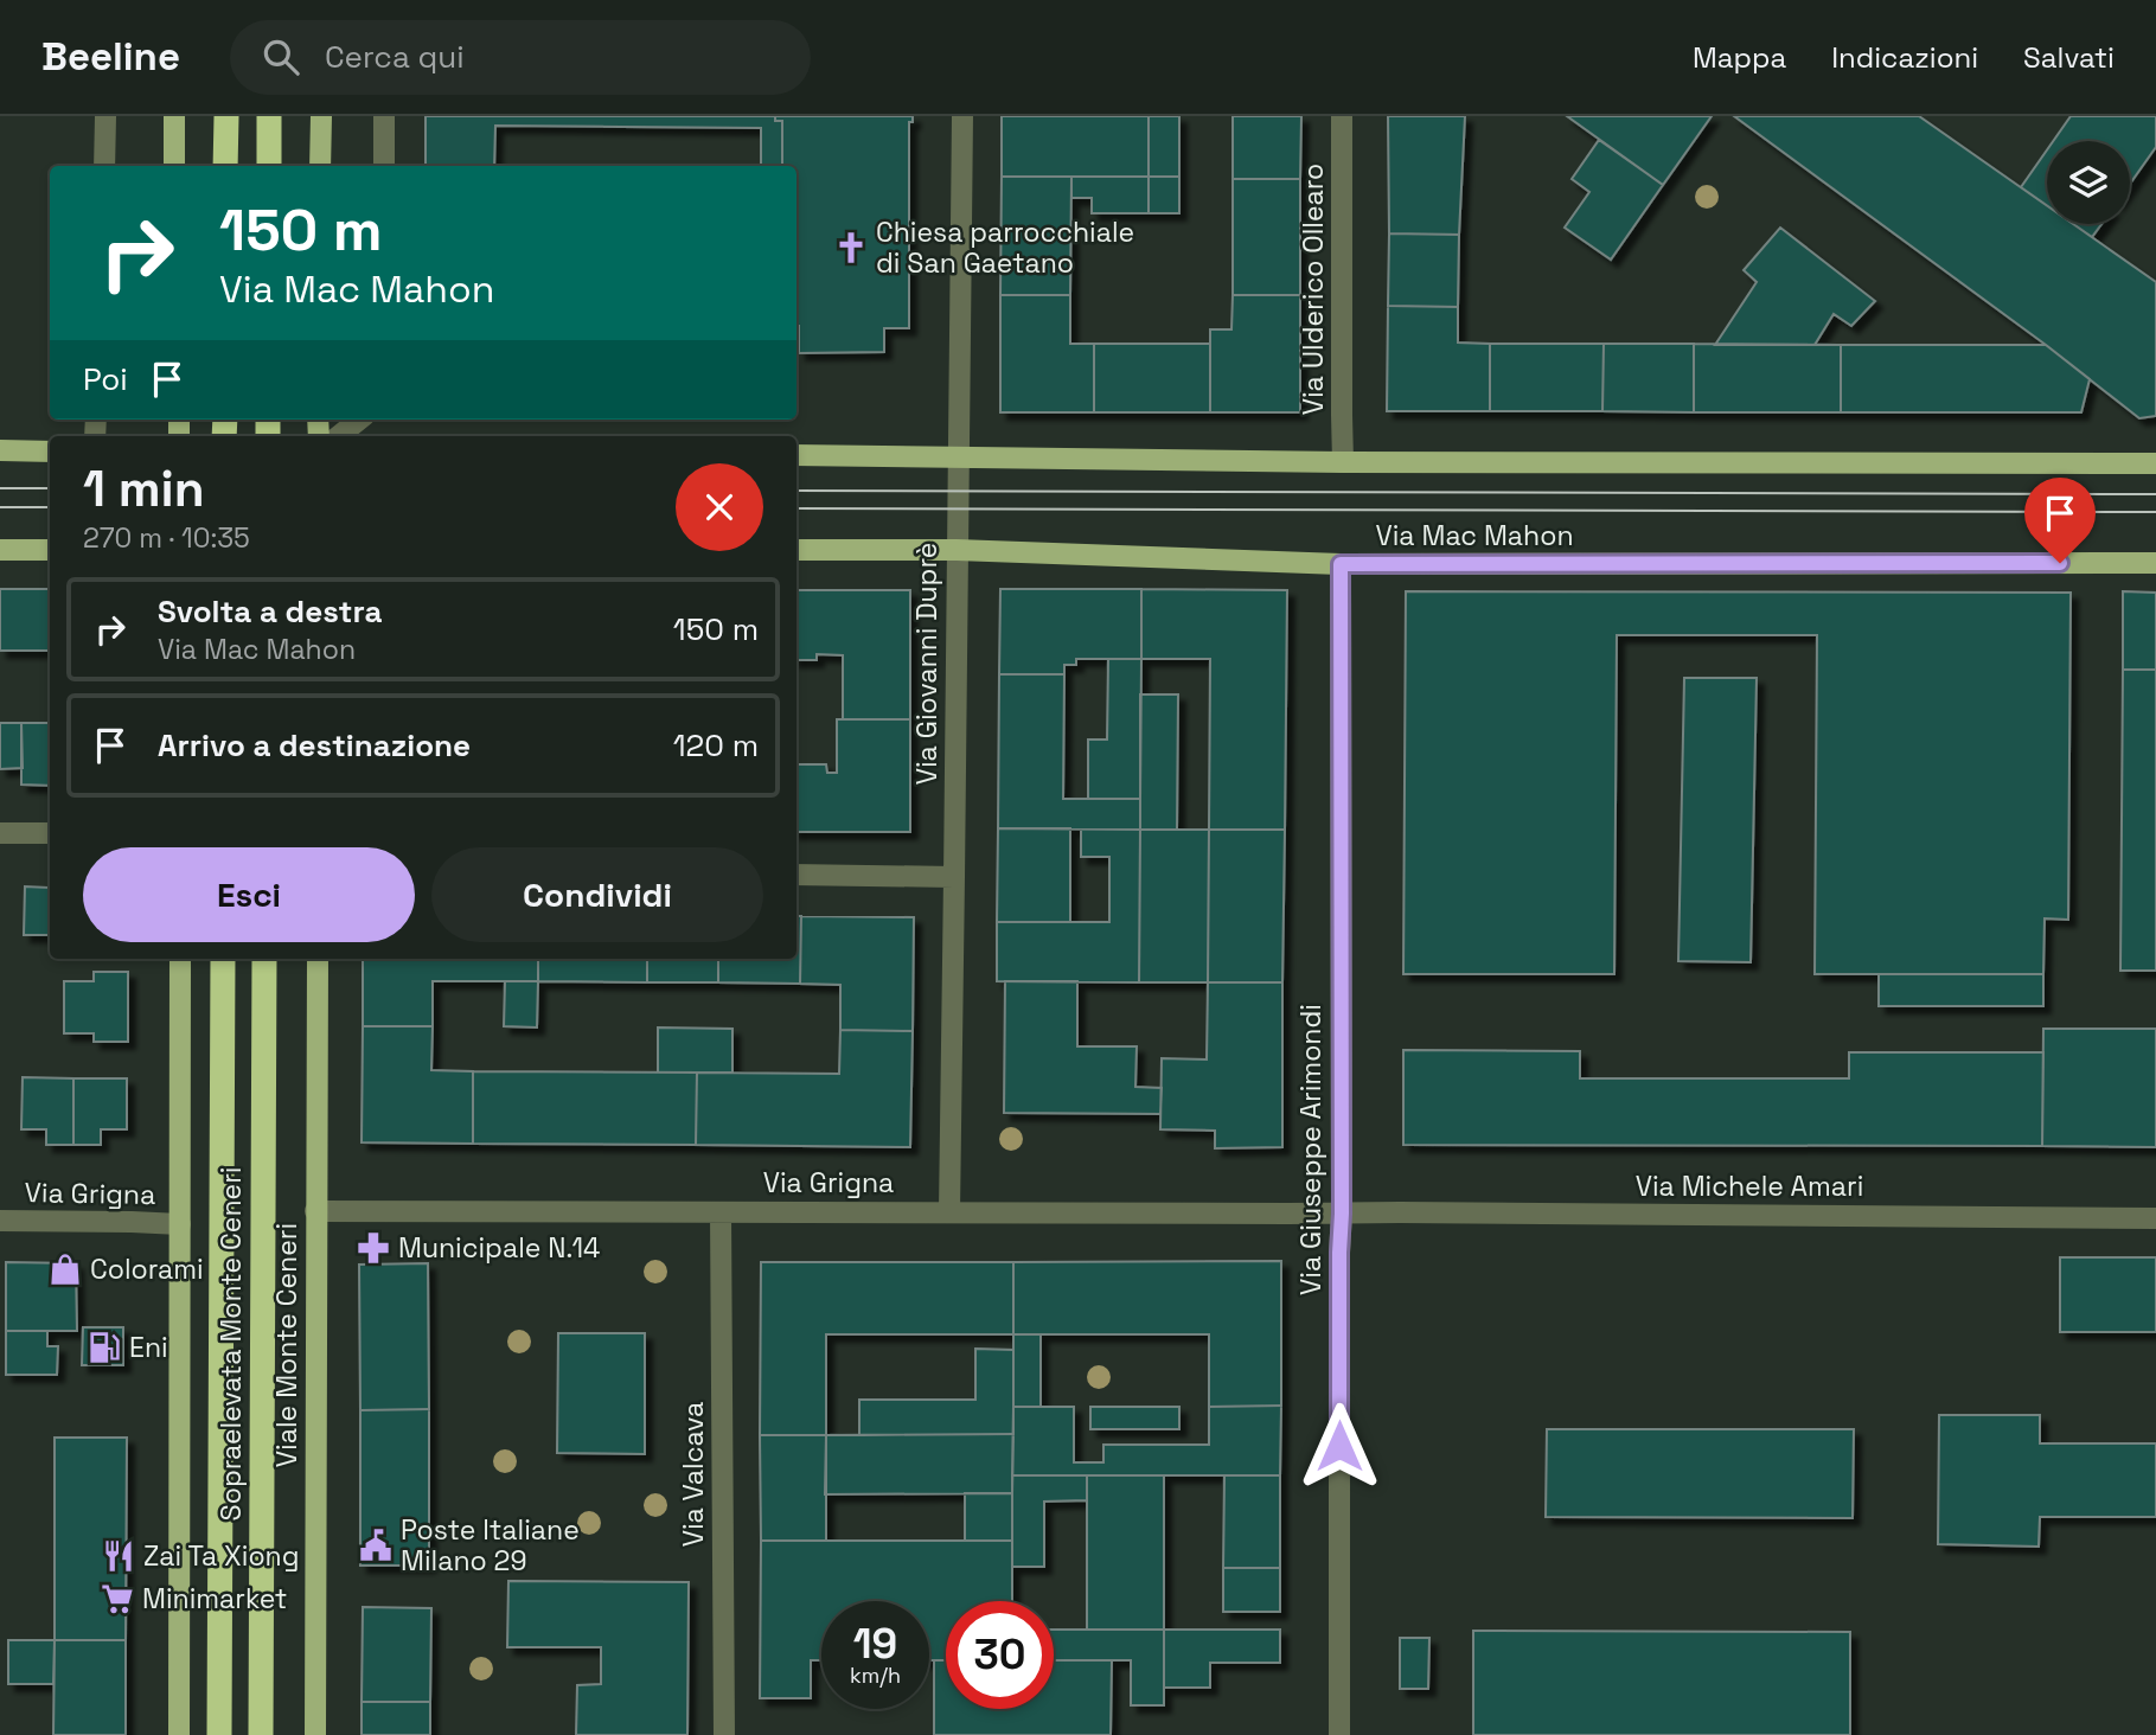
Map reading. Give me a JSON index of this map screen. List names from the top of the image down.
{
  "streets": {
    "highway": ["Sopraelevata Monte Ceneri"],
    "main road": ["Via Mac Mahon", "Viale Monte Ceneri"],
    "street": [
      "Via Ulderico Ollearo",
      "Via Giovanni Duprè",
      "Via Giuseppe Arimondi",
      "Via Grigna",
      "Via Michele Amari",
      "Via Valcava"
    ]
  },
  "crossings": [
    ["Via Mac Mahon", "Via Giovanni Duprè"],
    ["Via Mac Mahon", "Via Giuseppe Arimondi"],
    ["Via Giovanni Duprè", "Via Grigna"],
    ["Via Giuseppe Arimondi", "Via Grigna"],
    ["Via Giuseppe Arimondi", "Via Michele Amari"],
    ["Via Grigna", "Via Michele Amari"],
    ["Via Grigna", "Viale Monte Ceneri"],
    ["Via Grigna", "Via Valcava"]
  ],
  "places": {
    "church": ["Chiesa parrocchiale di San Gaetano"],
    "pharmacy": ["Municipale N.14"],
    "shop": ["Colorami"],
    "fuel station": ["Eni"],
    "public building": ["Poste Italiane Milano 29"],
    "restaurant": ["Zai Ta Xiong"],
    "supermarket": ["Minimarket"]
  },
  "page": {
    "header": "Beeline",
    "search": "Cerca qui",
    "nav": ["Mappa", "Indicazioni", "Salvati"],
    "turn": ["150 m", "Via Mac Mahon"],
    "then": "Poi",
    "heading": ["1 min", "270 m · 10:35"],
    "list": [
      {
        "name": "Svolta a destra",
        "note": "Via Mac Mahon",
        "value": "150 m"
      },
      {
        "name": "Arrivo a destinazione",
        "value": "120 m"
      }
    ],
    "buttons": ["Esci", "Condividi"],
    "speed": "19 km/h",
    "limit": "30"
  }
}
